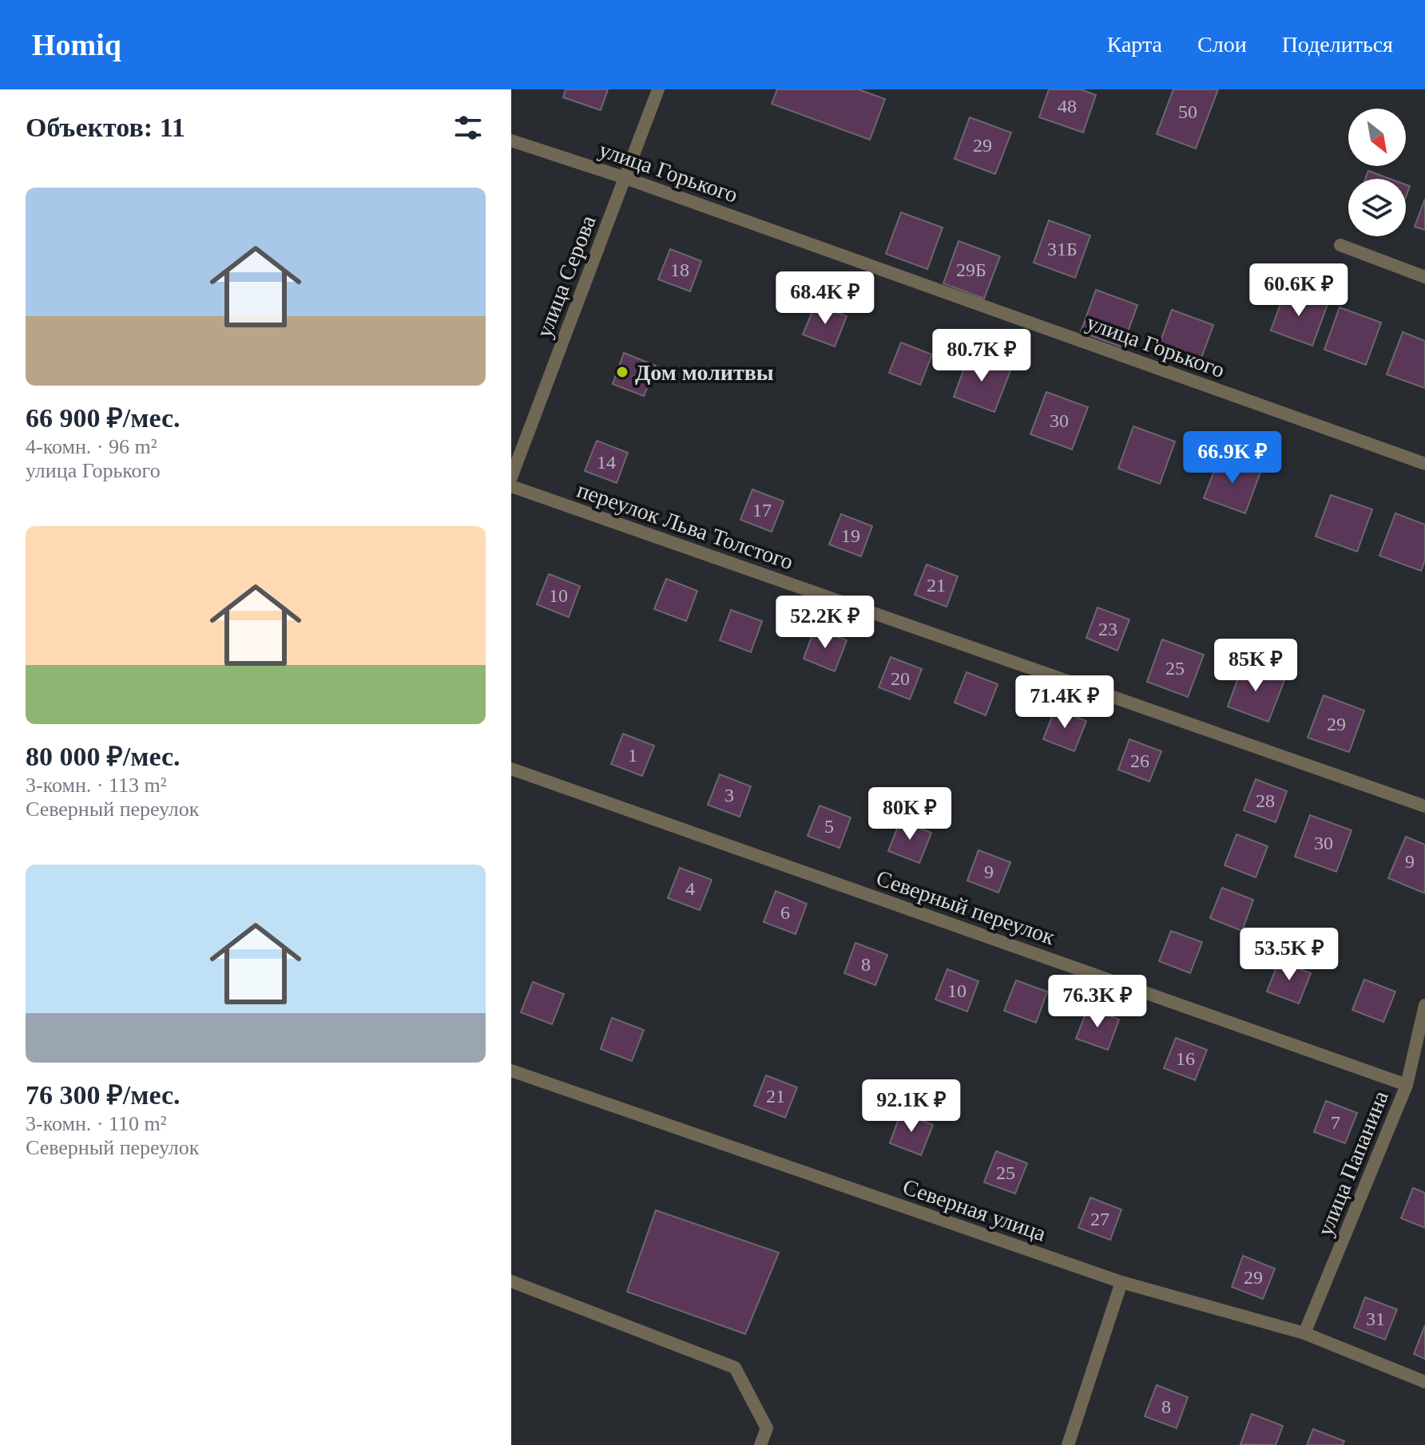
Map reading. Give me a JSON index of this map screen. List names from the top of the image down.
{
  "streets": {
    "street": [
      "улица Горького",
      "улица Серова",
      "переулок Льва Толстого",
      "Северный переулок",
      "улица Папанина",
      "Северная улица"
    ]
  },
  "crossings": [
    ["улица Горького", "улица Серова"],
    ["Северный переулок", "улица Папанина"],
    ["улица Папанина", "Северная улица"]
  ],
  "places": ["Дом молитвы"],
  "house_numbers": [
    "48",
    "50",
    "29",
    "31Б",
    "18",
    "29Б",
    "30",
    "14",
    "17",
    "19",
    "21",
    "10",
    "23",
    "25",
    "20",
    "29",
    "1",
    "26",
    "3",
    "28",
    "5",
    "30",
    "9",
    "9",
    "4",
    "6",
    "8",
    "10",
    "16",
    "21",
    "7",
    "25",
    "27",
    "29",
    "31",
    "8"
  ],
  "north": "bottom right",
  "page": {
    "header": "Homiq",
    "nav": ["Карта", "Слои", "Поделиться"],
    "heading": "Объектов: 11",
    "list": [
      {
        "name": "66 900 ₽/мес.",
        "note": "4-комн. · 96 m² · улица Горького"
      },
      {
        "name": "80 000 ₽/мес.",
        "note": "3-комн. · 113 m² · Северный переулок"
      },
      {
        "name": "76 300 ₽/мес.",
        "note": "3-комн. · 110 m² · Северный переулок"
      }
    ],
    "price": [
      "60.6K ₽",
      "68.4K ₽",
      "80.7K ₽",
      "66.9K ₽",
      "52.2K ₽",
      "85K ₽",
      "71.4K ₽",
      "80K ₽",
      "53.5K ₽",
      "76.3K ₽",
      "92.1K ₽"
    ]
  }
}
